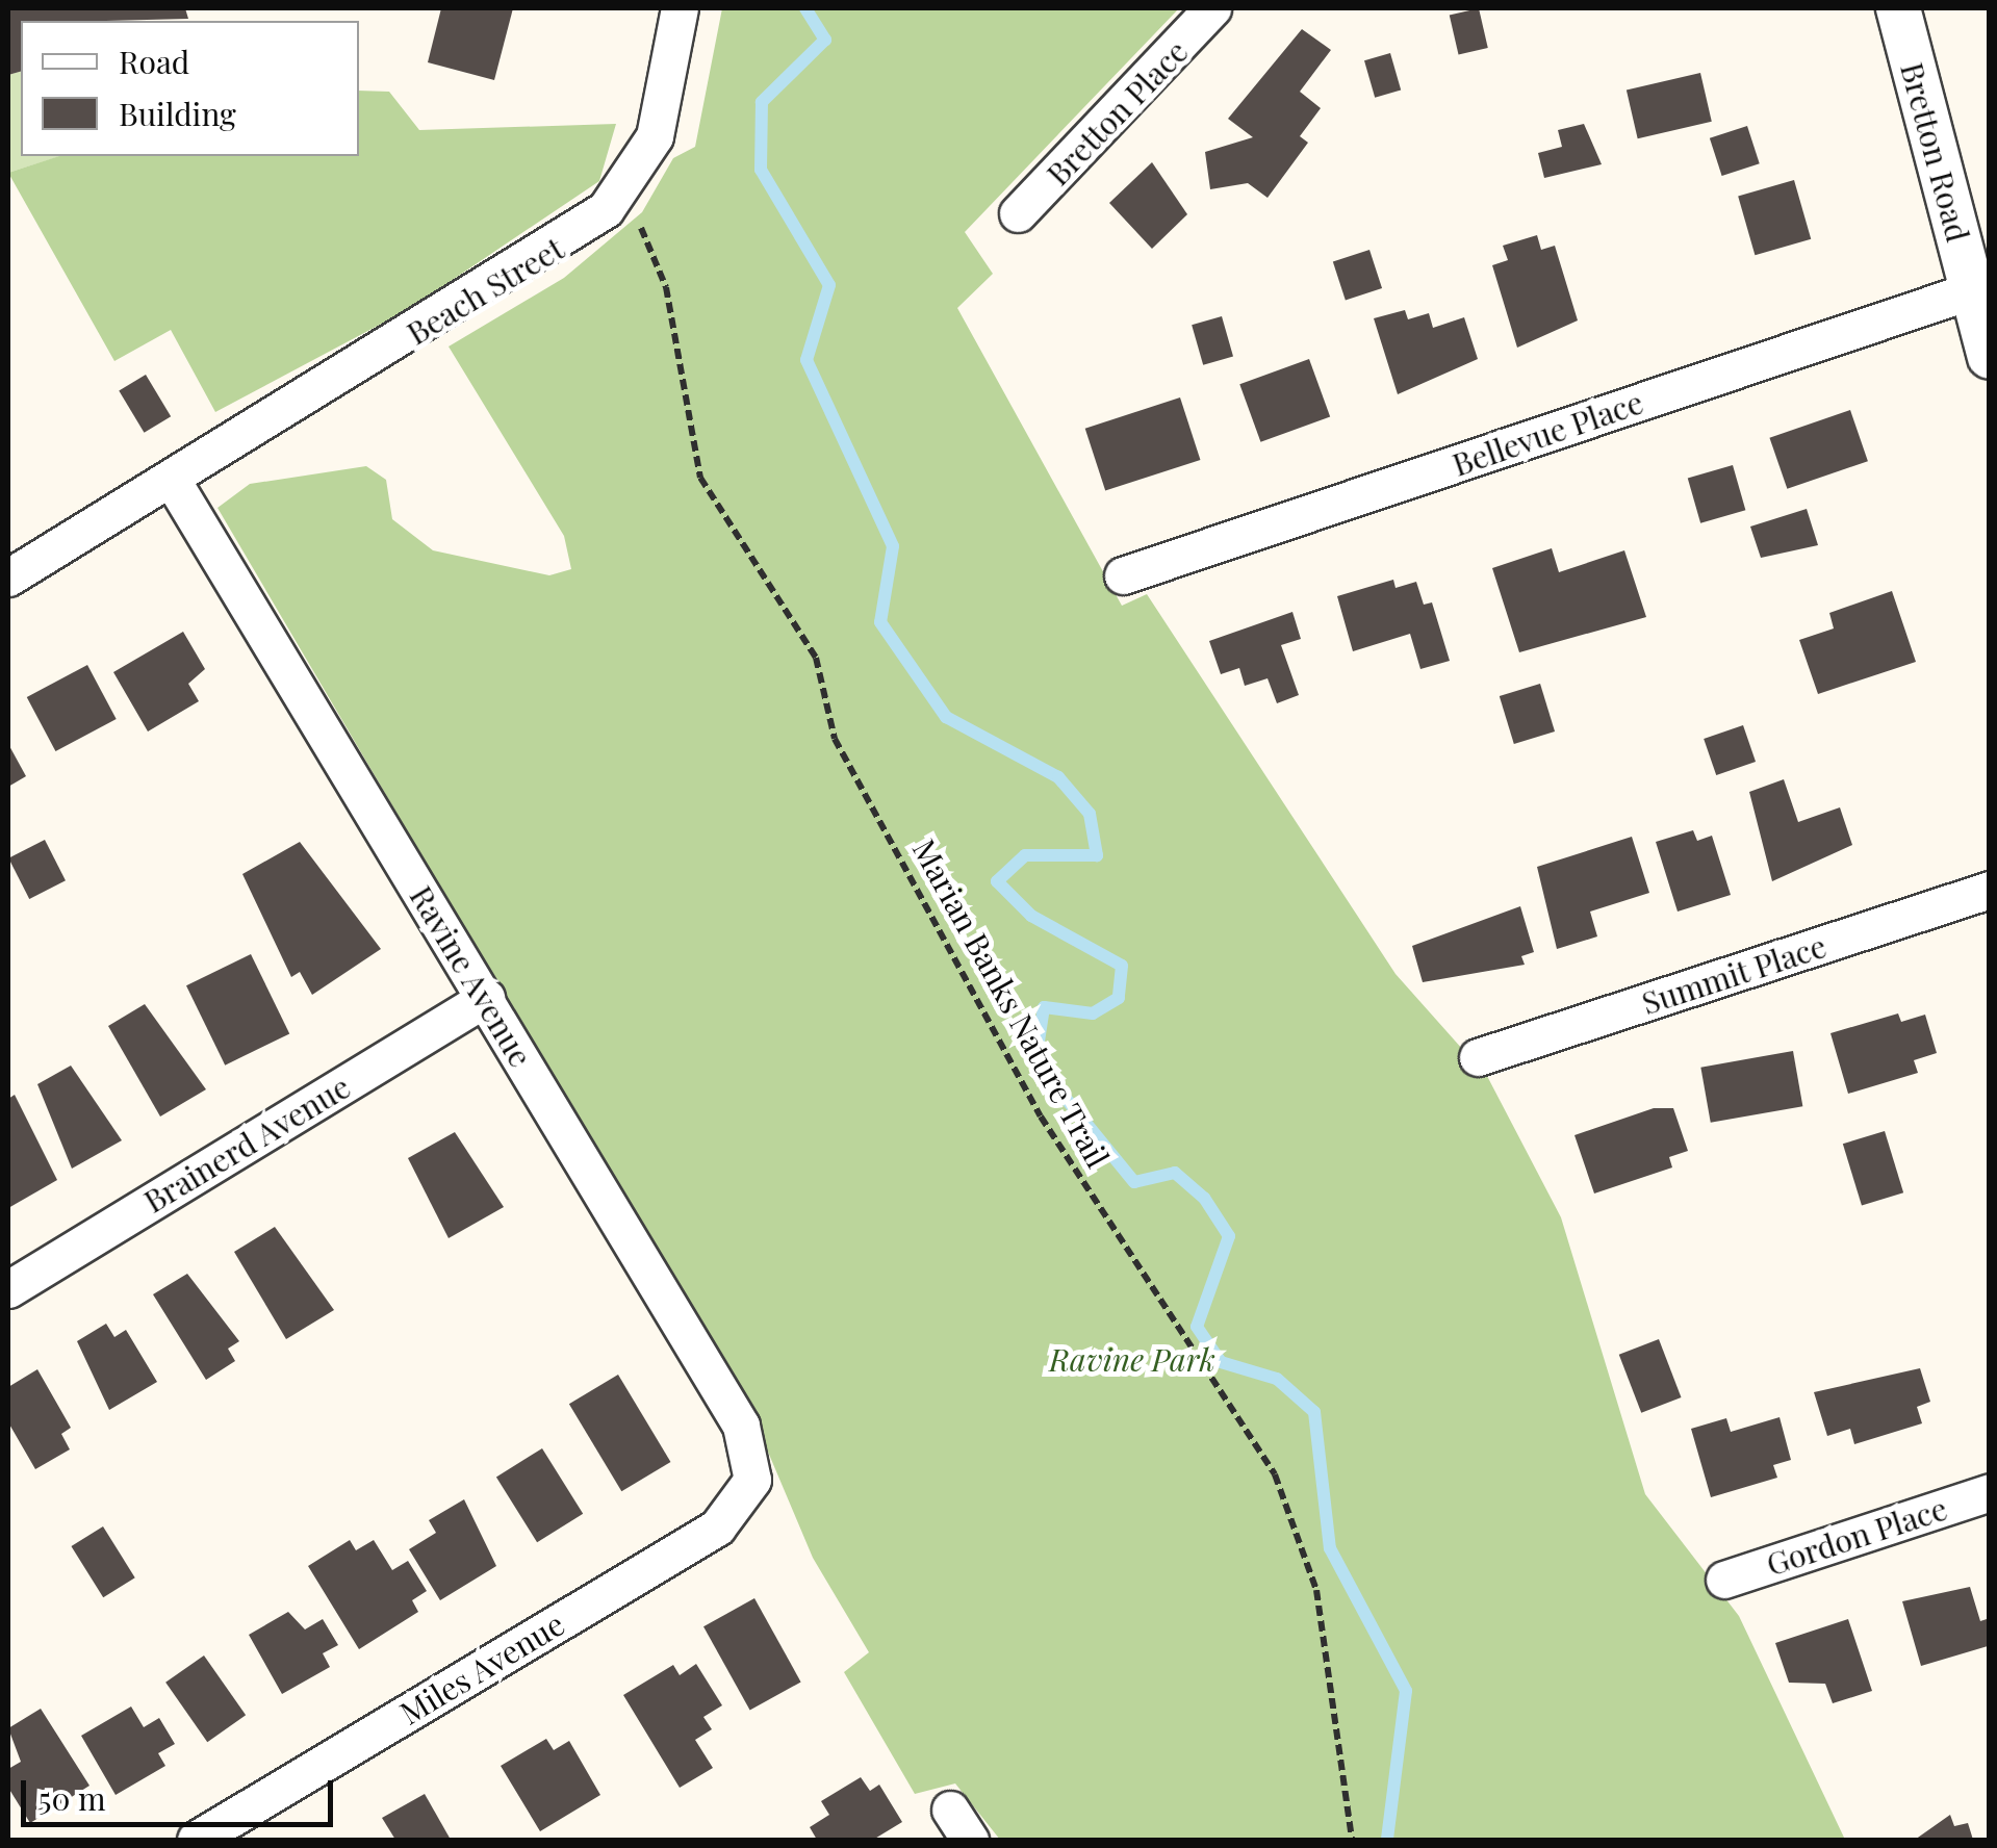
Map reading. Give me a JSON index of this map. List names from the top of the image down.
{
  "streets": {
    "street": [
      "Bretton Place",
      "Bretton Road",
      "Beach Street",
      "Bellevue Place",
      "Summit Place",
      "Ravine Avenue",
      "Brainerd Avenue",
      "Gordon Place",
      "Miles Avenue"
    ],
    "path": ["Marian Banks Nature Trail"]
  },
  "crossings": [
    ["Bretton Road", "Bellevue Place"],
    ["Beach Street", "Ravine Avenue"],
    ["Beach Street", "Marian Banks Nature Trail"],
    ["Ravine Avenue", "Brainerd Avenue"],
    ["Ravine Avenue", "Miles Avenue"]
  ],
  "parks": ["Ravine Park"],
  "legend": ["Road", "Building"],
  "scale_bar": "50 m"
}
